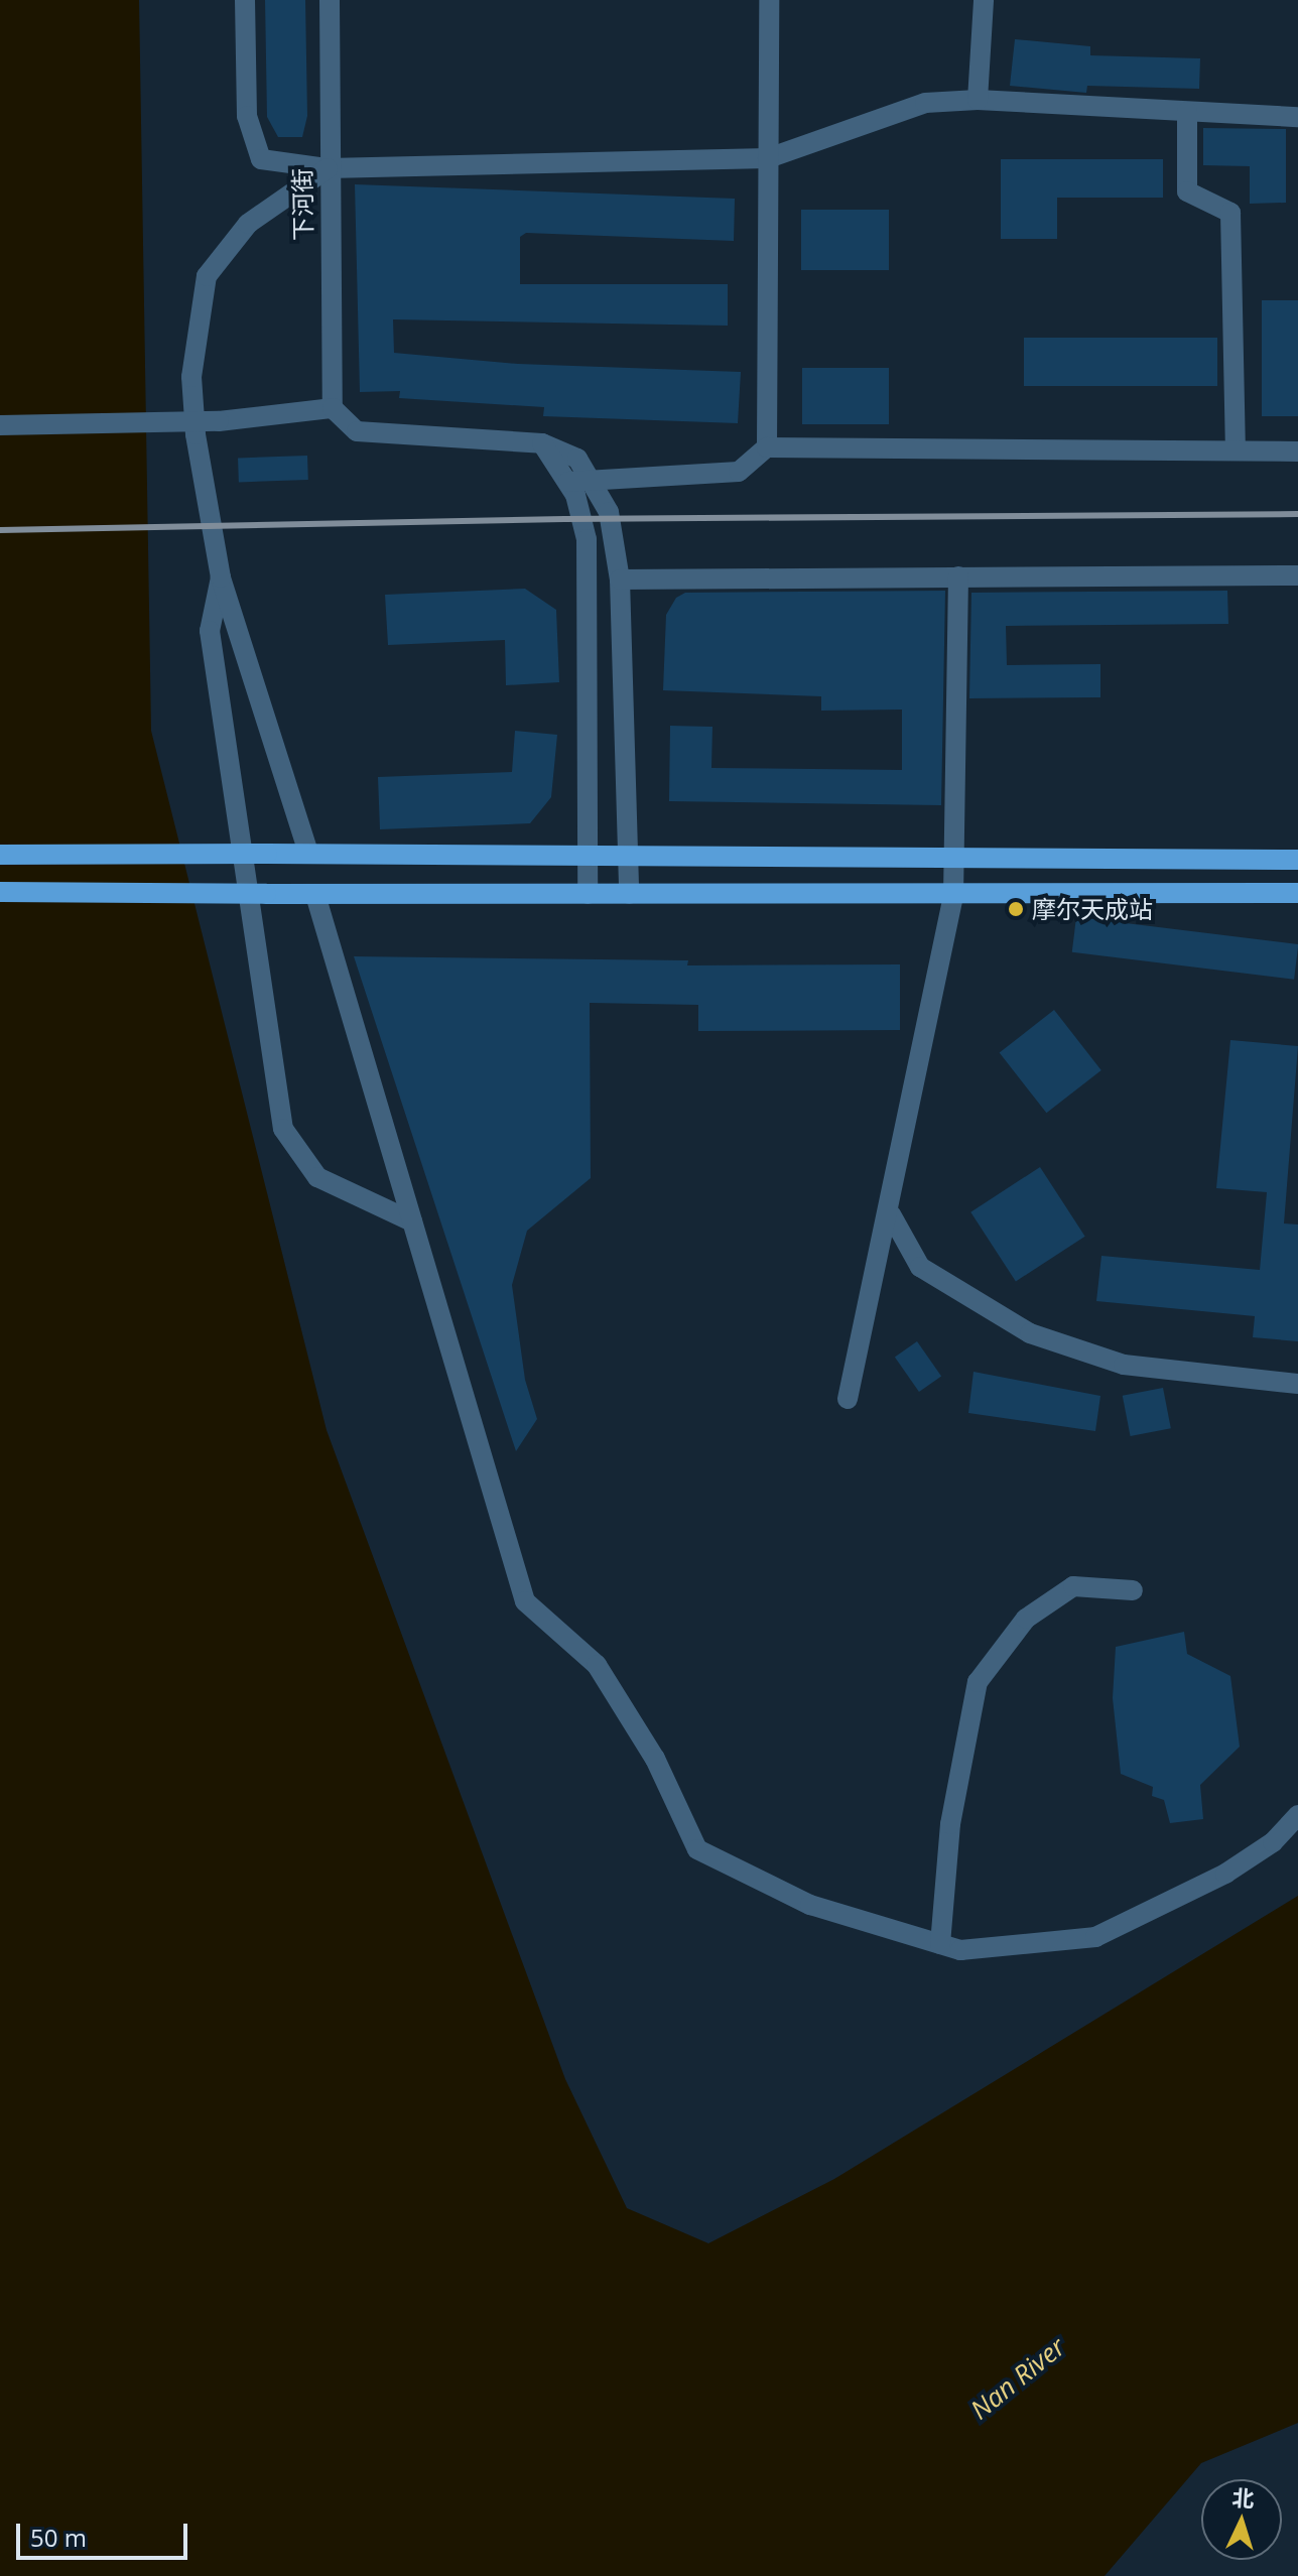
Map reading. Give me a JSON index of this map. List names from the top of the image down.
{
  "streets": {
    "street": ["下河街"]
  },
  "water": ["Nan River"],
  "places": ["摩尔天成站"],
  "scale_bar": "50 m",
  "north": "top"
}
